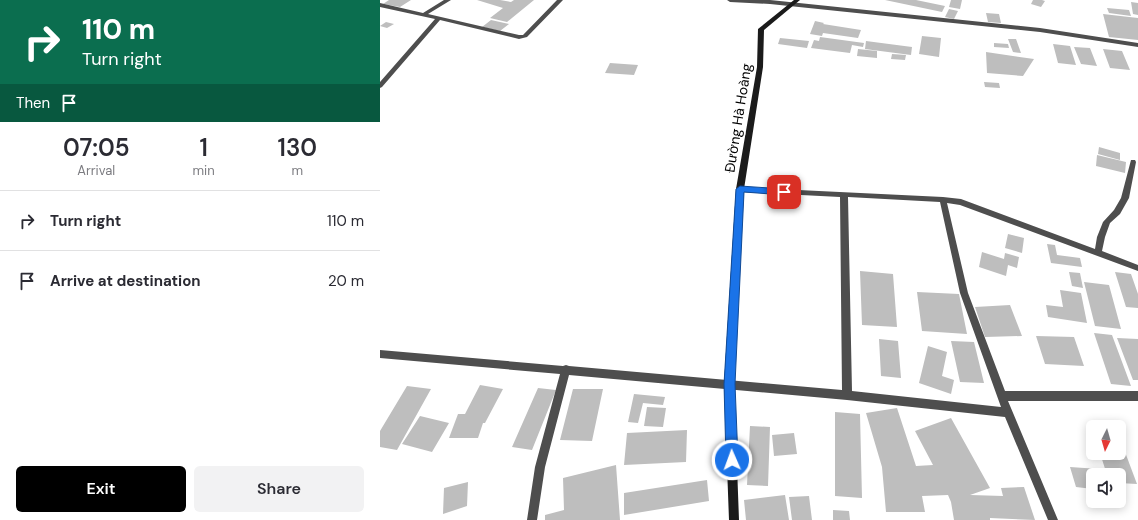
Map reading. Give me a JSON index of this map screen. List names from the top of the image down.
{
  "streets": {
    "street": ["Đường Hà Hoàng"]
  },
  "north": "bottom",
  "page": {
    "turn": ["110 m", "Turn right"],
    "then": "Then",
    "eta": [
      "07:05",
      "Arrival",
      "1",
      "min",
      "130",
      "m"
    ],
    "list": [
      {
        "name": "Turn right",
        "value": "110 m"
      },
      {
        "name": "Arrive at destination",
        "value": "20 m"
      }
    ],
    "buttons": ["Exit", "Share"]
  }
}
